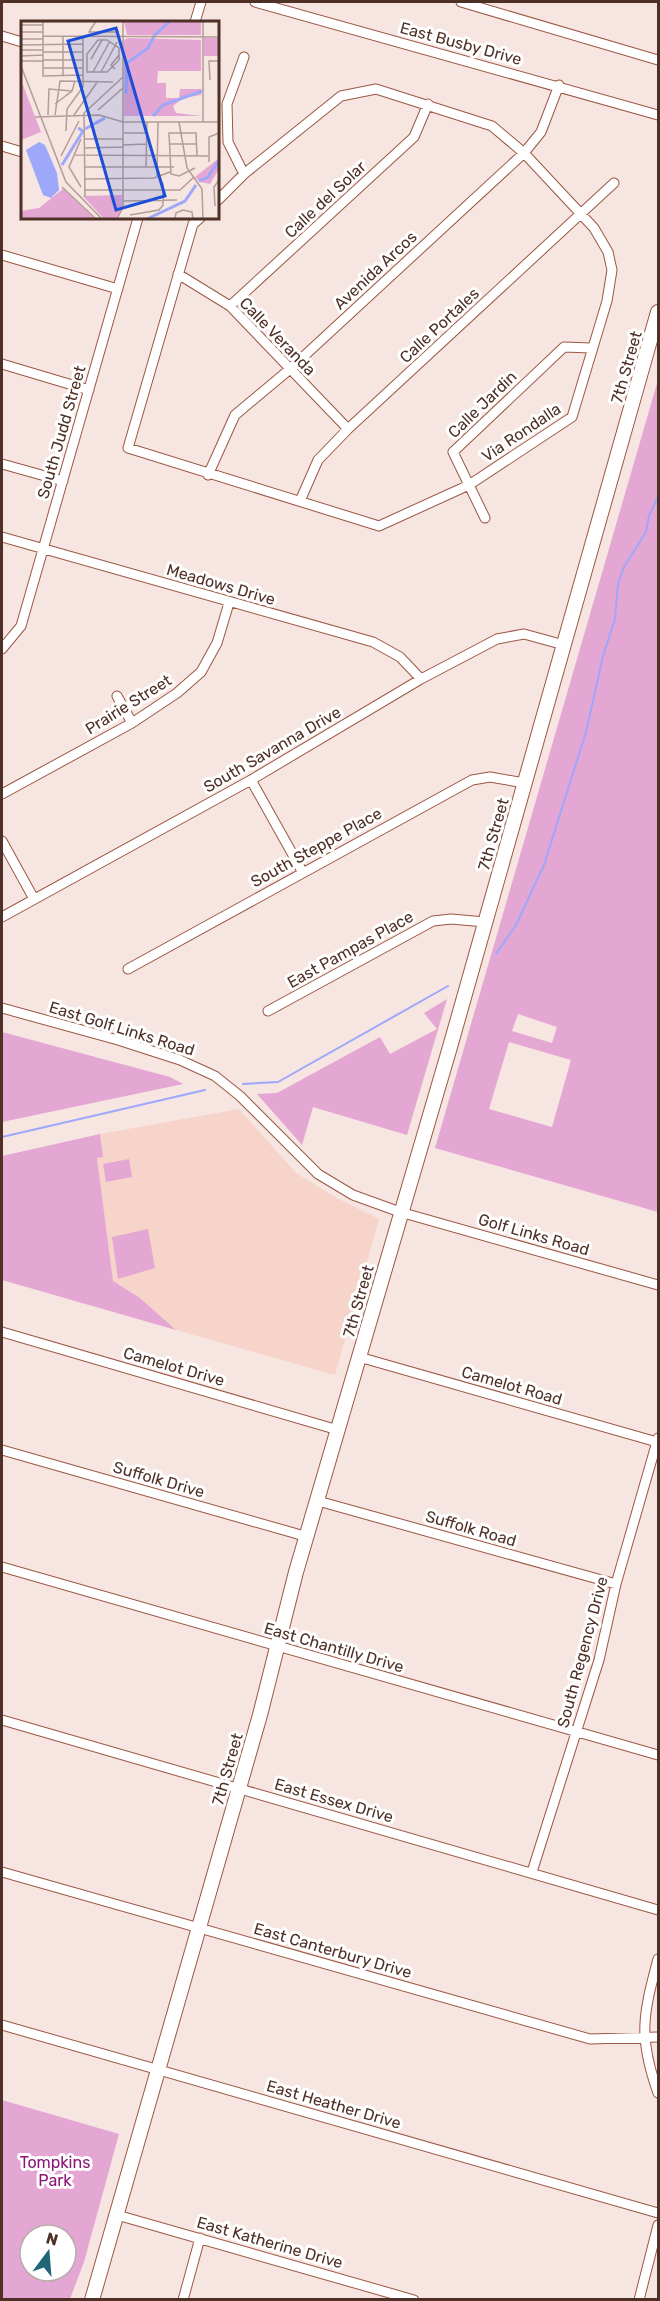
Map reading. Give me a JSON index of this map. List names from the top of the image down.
{
  "streets": {
    "main road": ["7th Street"],
    "street": [
      "East Busby Drive",
      "Calle del Solar",
      "Avenida Arcos",
      "Calle Portales",
      "Calle Veranda",
      "Calle Jardin",
      "South Judd Street",
      "Via Rondalla",
      "Meadows Drive",
      "Prairie Street",
      "South Savanna Drive",
      "South Steppe Place",
      "East Pampas Place",
      "East Golf Links Road",
      "Golf Links Road",
      "Camelot Drive",
      "Camelot Road",
      "Suffolk Drive",
      "Suffolk Road",
      "East Chantilly Drive",
      "South Regency Drive",
      "East Essex Drive",
      "East Canterbury Drive",
      "East Heather Drive",
      "East Katherine Drive"
    ]
  },
  "crossings": [
    ["East Busby Drive", "Avenida Arcos"],
    ["Calle del Solar", "Calle Veranda"],
    ["Calle del Solar", "Via Rondalla"],
    ["Avenida Arcos", "Calle Veranda"],
    ["Avenida Arcos", "Via Rondalla"],
    ["Calle Portales", "Calle Veranda"],
    ["Calle Portales", "Via Rondalla"],
    ["Calle Veranda", "Via Rondalla"],
    ["7th Street", "South Savanna Drive"],
    ["7th Street", "South Steppe Place"],
    ["7th Street", "East Pampas Place"],
    ["7th Street", "East Golf Links Road"],
    ["7th Street", "Golf Links Road"],
    ["7th Street", "Camelot Drive"],
    ["7th Street", "Camelot Road"],
    ["7th Street", "Suffolk Drive"],
    ["7th Street", "Suffolk Road"],
    ["7th Street", "East Chantilly Drive"],
    ["7th Street", "East Essex Drive"],
    ["7th Street", "East Canterbury Drive"],
    ["7th Street", "East Heather Drive"],
    ["7th Street", "East Katherine Drive"],
    ["Calle Jardin", "Via Rondalla"],
    ["South Judd Street", "Meadows Drive"],
    ["Meadows Drive", "Prairie Street"],
    ["Meadows Drive", "South Savanna Drive"],
    ["East Golf Links Road", "Golf Links Road"],
    ["Camelot Road", "South Regency Drive"],
    ["Suffolk Road", "South Regency Drive"],
    ["East Chantilly Drive", "South Regency Drive"],
    ["South Regency Drive", "East Essex Drive"]
  ],
  "parks": ["Tompkins Park"],
  "north": "top"
}
